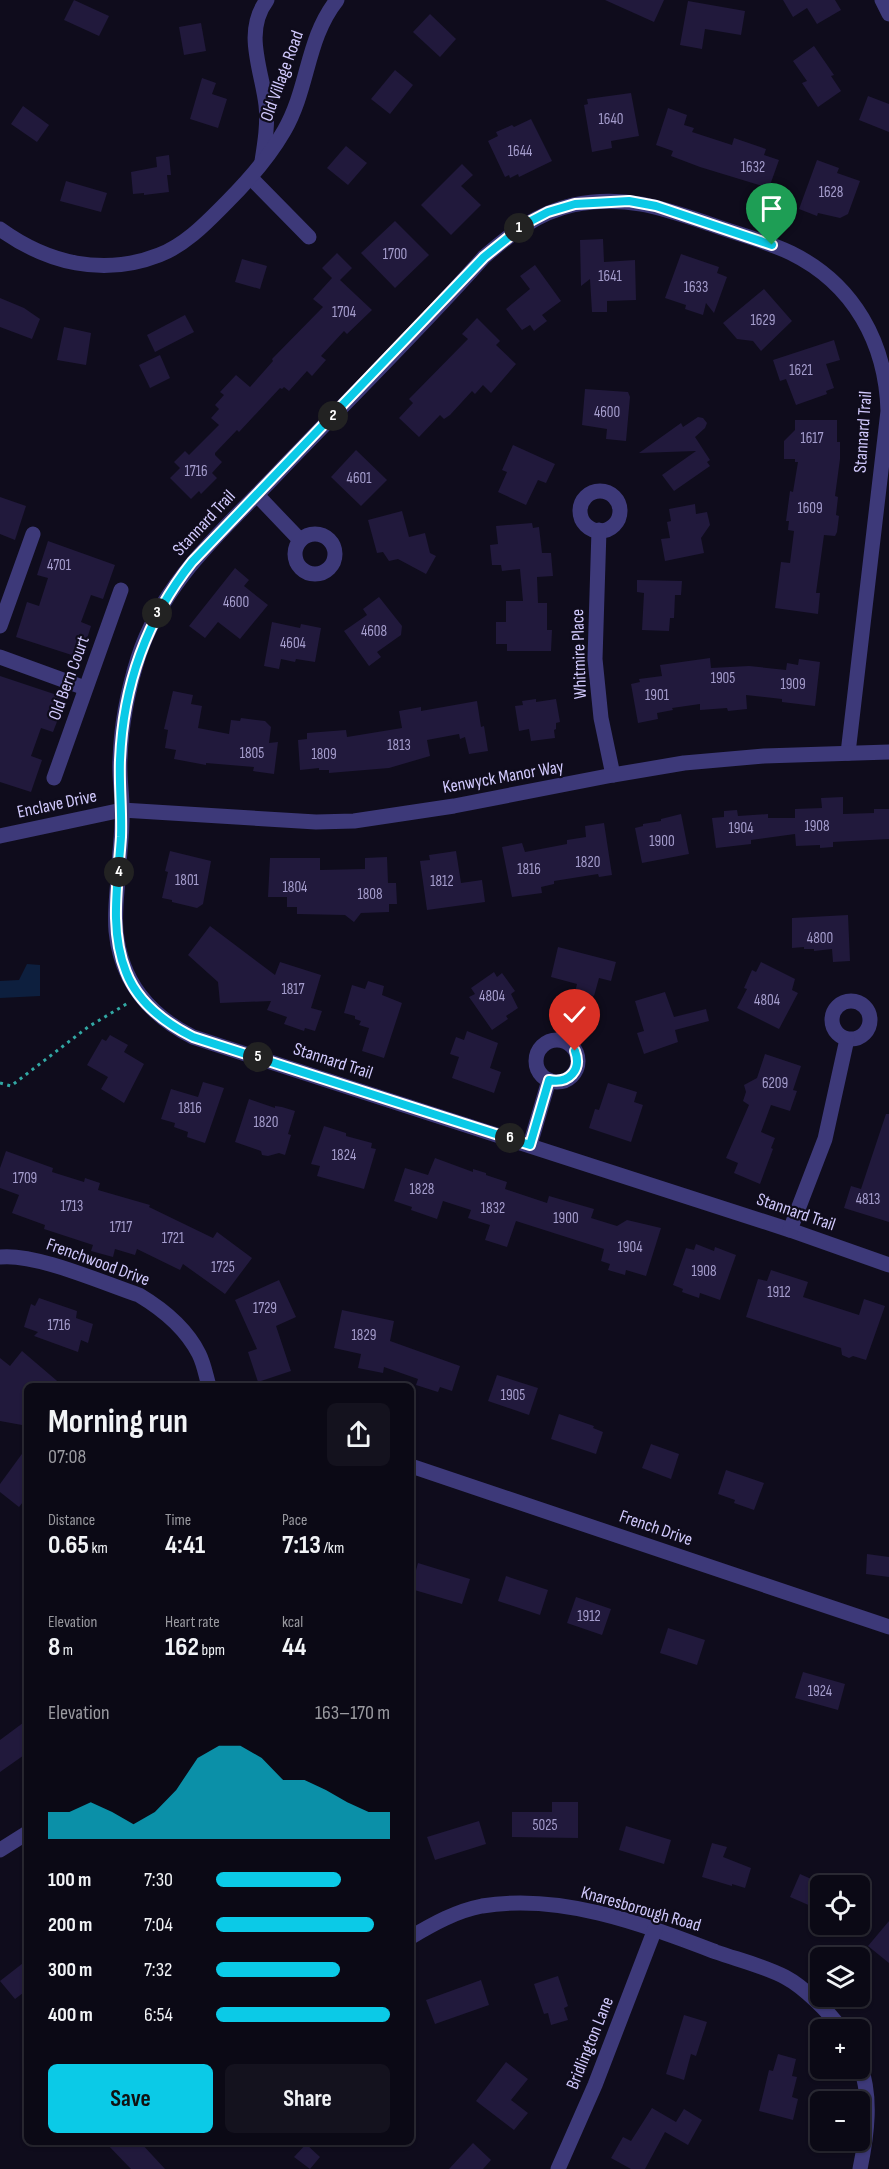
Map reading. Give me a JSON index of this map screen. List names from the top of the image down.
{
  "streets": {
    "street": [
      "Old Village Road",
      "Stannard Trail",
      "Whitmire Place",
      "Old Bern Court",
      "Kenwyck Manor Way",
      "Enclave Drive",
      "Frenchwood Drive",
      "French Drive",
      "Knaresborough Road",
      "Bridlington Lane"
    ]
  },
  "crossings": [
    ["Stannard Trail", "Kenwyck Manor Way"],
    ["Stannard Trail", "Enclave Drive"],
    ["Whitmire Place", "Kenwyck Manor Way"],
    ["Kenwyck Manor Way", "Enclave Drive"],
    ["Knaresborough Road", "Bridlington Lane"]
  ],
  "house_numbers": [
    "1640",
    "1644",
    "1632",
    "1628",
    "1700",
    "1641",
    "1633",
    "1704",
    "1629",
    "1621",
    "4600",
    "1617",
    "1716",
    "4601",
    "1609",
    "4701",
    "4600",
    "4608",
    "4604",
    "1905",
    "1909",
    "1901",
    "1813",
    "1805",
    "1809",
    "1908",
    "1904",
    "1900",
    "1820",
    "1816",
    "1801",
    "1812",
    "1804",
    "1808",
    "4800",
    "1817",
    "4804",
    "4804",
    "6209",
    "1816",
    "1820",
    "1824",
    "1709",
    "1828",
    "4813",
    "1713",
    "1832",
    "1900",
    "1717",
    "1721",
    "1904",
    "1725",
    "1908",
    "1912",
    "1729",
    "1716",
    "1829",
    "1905",
    "1912",
    "1924",
    "5025"
  ],
  "page": {
    "pins": [
      "1",
      "2",
      "3",
      "4",
      "5",
      "6"
    ],
    "heading": ["Morning run", "07:08"],
    "stats": [
      ["Distance", "0.65 km"],
      ["Time", "4:41"],
      ["Pace", "7:13 /km"],
      ["Elevation", "8 m"],
      ["Heart rate", "162 bpm"],
      ["kcal", "44"]
    ],
    "chart": ["Elevation", "163–170 m"],
    "list": [
      {
        "name": "100 m",
        "note": "7:30"
      },
      {
        "name": "200 m",
        "note": "7:04"
      },
      {
        "name": "300 m",
        "note": "7:32"
      },
      {
        "name": "400 m",
        "note": "6:54"
      }
    ],
    "map_buttons": ["+", "−"],
    "buttons": ["Save", "Share"]
  }
}
